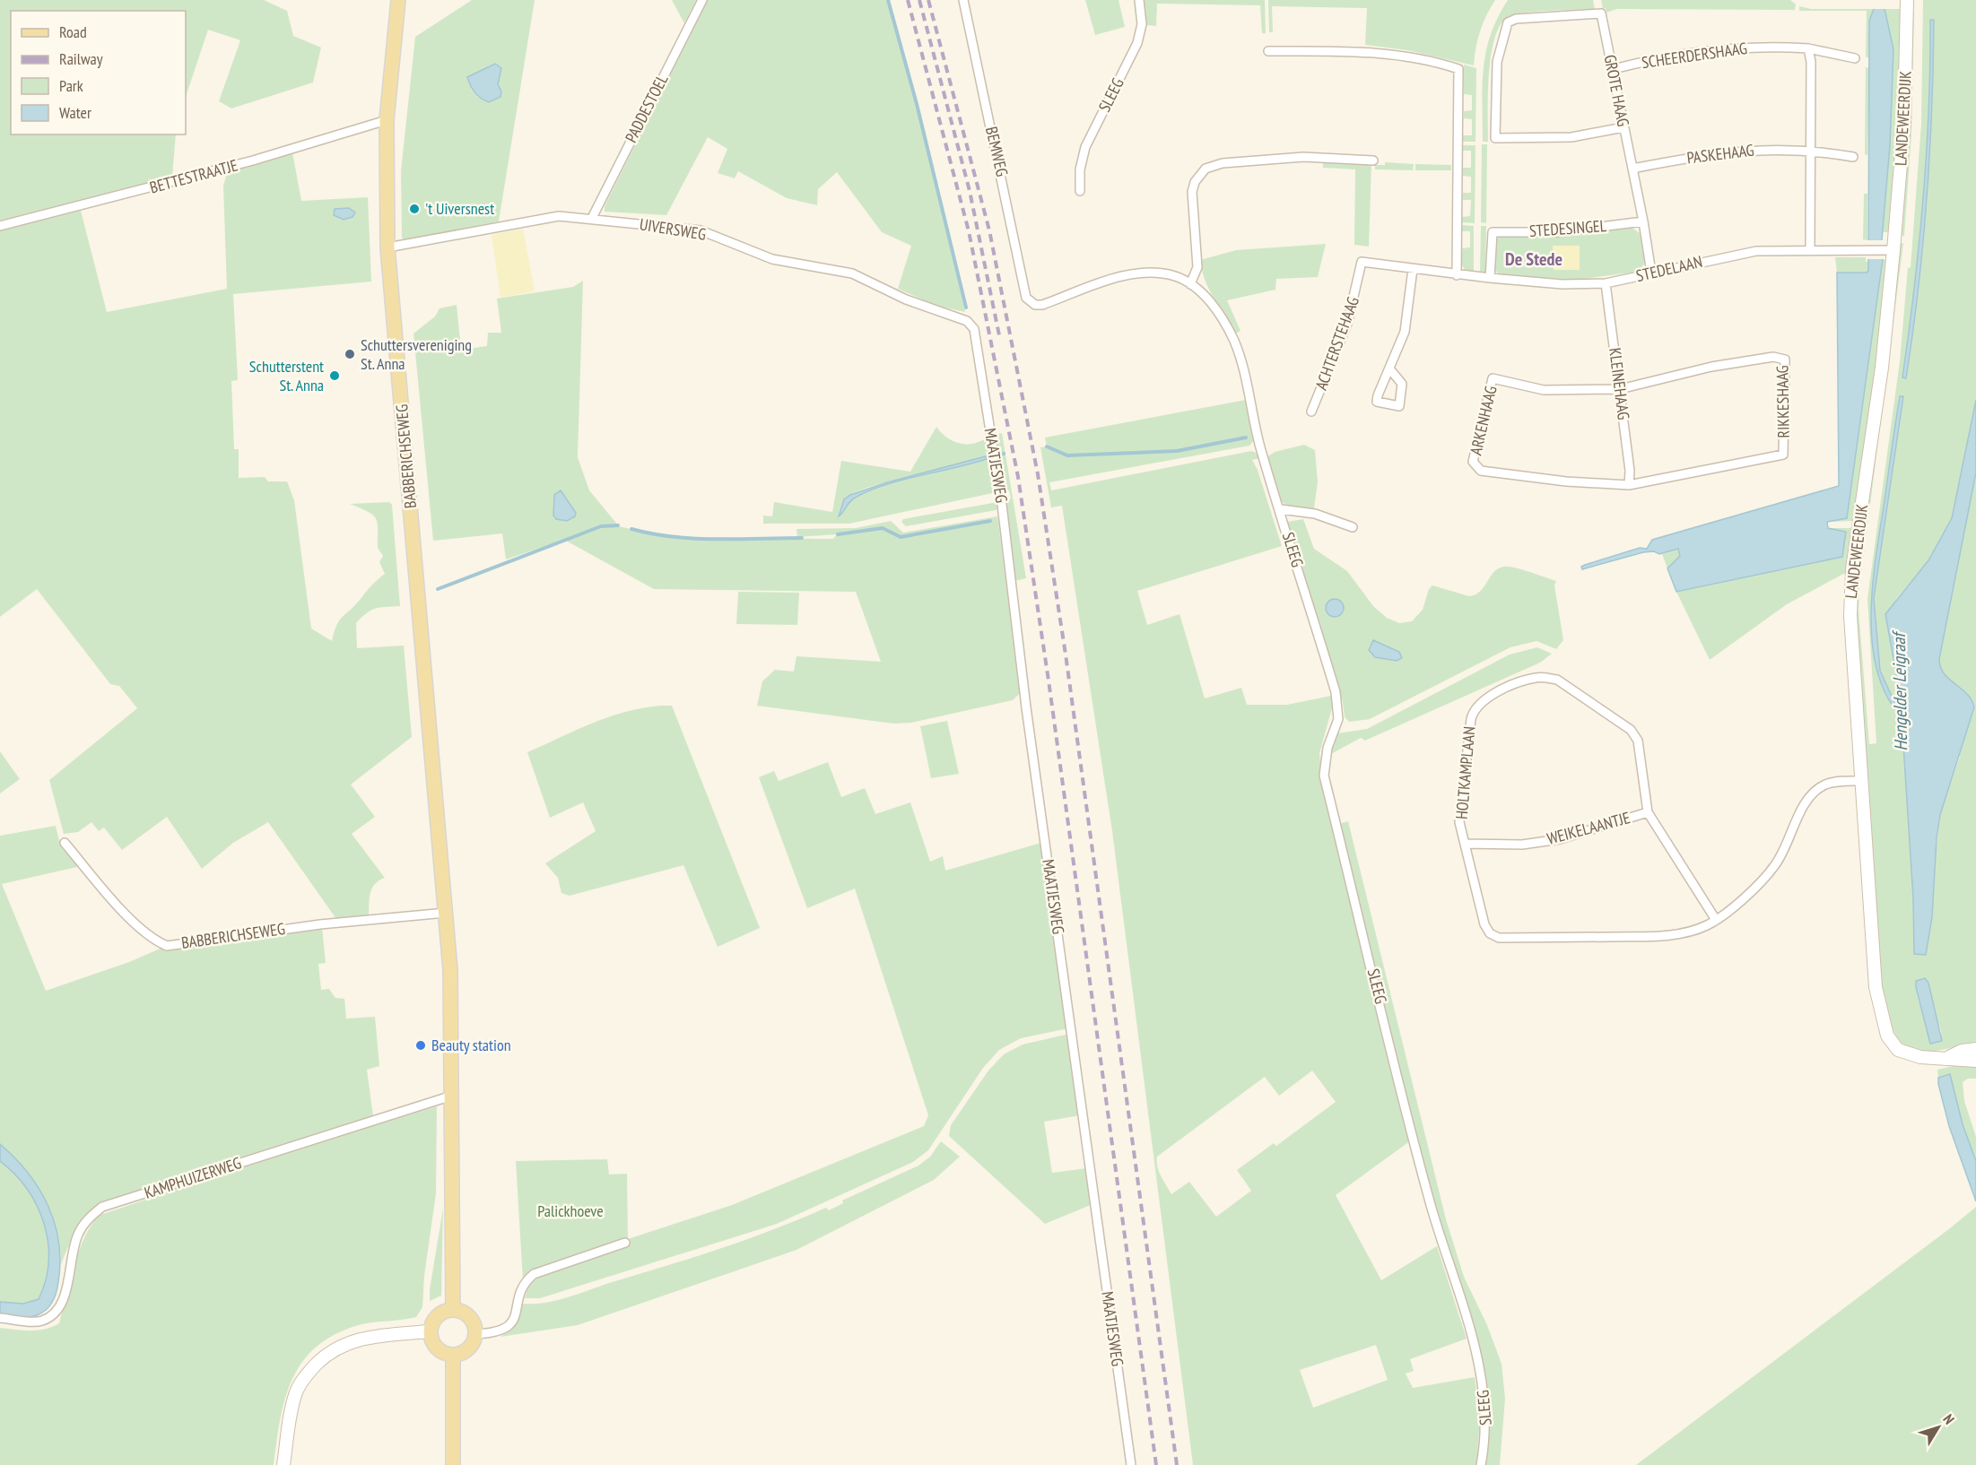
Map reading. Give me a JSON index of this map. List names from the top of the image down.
{
  "streets": {
    "main road": ["BABBERICHSEWEG"],
    "street": [
      "SCHEERDERSHAAG",
      "GROTE HAAG",
      "SLEEG",
      "PADDESTOEL",
      "LANDEWEERDIJK",
      "BEMWEG",
      "PASKEHAAG",
      "BETTESTRAATJE",
      "STEDESINGEL",
      "UIVERSWEG",
      "STEDELAAN",
      "ACHTERSTEHAAG",
      "KLEINEHAAG",
      "RIKKESHAAG",
      "ARKENHAAG",
      "MAATJESWEG",
      "HOLTKAMPLAAN",
      "WEIKELAANTJE",
      "KAMPHUIZERWEG"
    ]
  },
  "crossings": [
    ["SCHEERDERSHAAG", "GROTE HAAG"],
    ["GROTE HAAG", "PASKEHAAG"],
    ["SLEEG", "BEMWEG"],
    ["PADDESTOEL", "UIVERSWEG"],
    ["LANDEWEERDIJK", "STEDELAAN"],
    ["BETTESTRAATJE", "BABBERICHSEWEG"],
    ["STEDESINGEL", "STEDELAAN"],
    ["STEDESINGEL", "ACHTERSTEHAAG"],
    ["UIVERSWEG", "BABBERICHSEWEG"],
    ["UIVERSWEG", "MAATJESWEG"],
    ["STEDELAAN", "ACHTERSTEHAAG"],
    ["STEDELAAN", "KLEINEHAAG"],
    ["KLEINEHAAG", "RIKKESHAAG"],
    ["KLEINEHAAG", "ARKENHAAG"],
    ["RIKKESHAAG", "ARKENHAAG"],
    ["BABBERICHSEWEG", "KAMPHUIZERWEG"],
    ["HOLTKAMPLAAN", "WEIKELAANTJE"]
  ],
  "districts": ["De Stede"],
  "water": ["Hengelder Leigraaf"],
  "parks": ["Palickhoeve"],
  "places": [
    "'t Uiversnest",
    "Schuttersvereniging St. Anna",
    "Schutterstent St. Anna",
    "Beauty station"
  ],
  "legend": [
    "Road",
    "Railway",
    "Park",
    "Water"
  ],
  "north": "top right"
}
